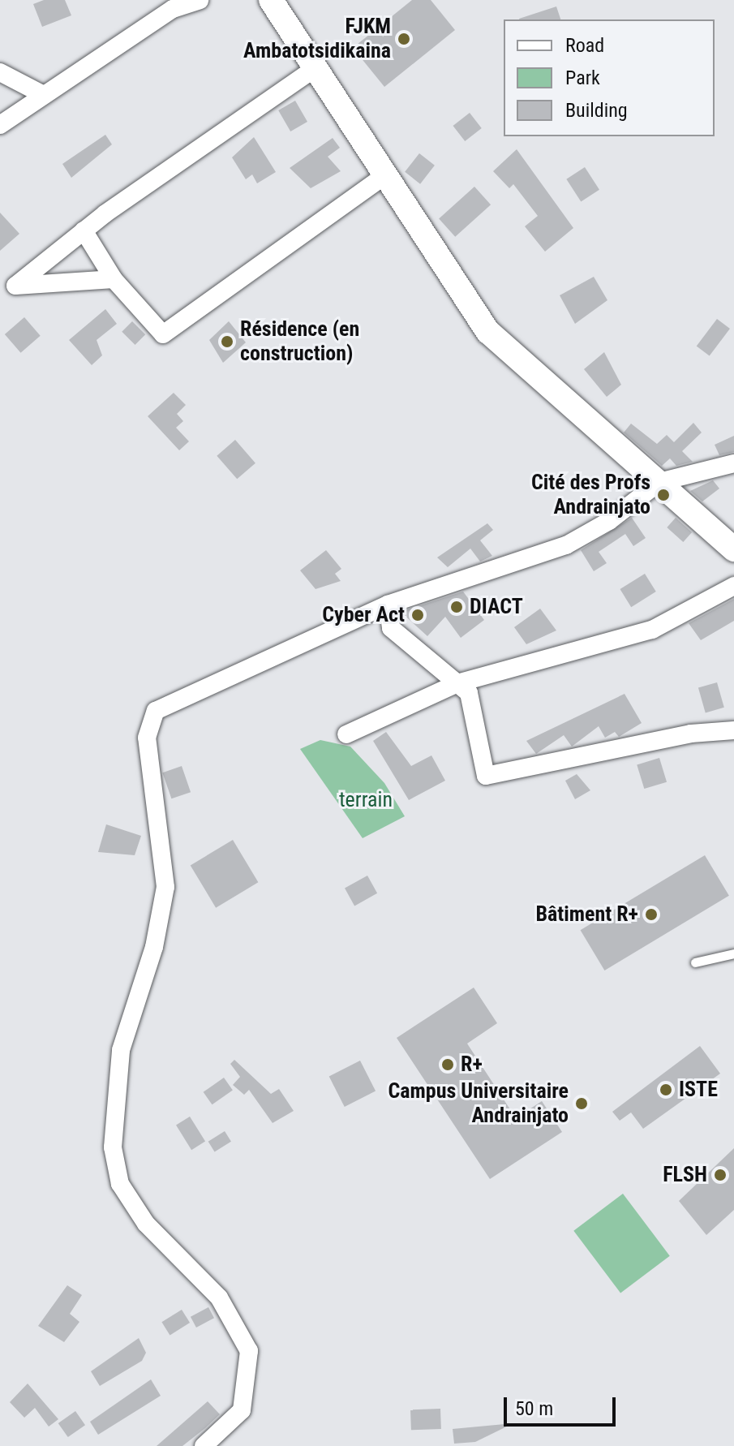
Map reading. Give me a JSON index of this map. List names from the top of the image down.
{
  "parks": ["terrain"],
  "places": [
    "FJKM Ambatotsidikaina",
    "Résidence (en construction)",
    "Cité des Profs Andrainjato",
    "DIACT",
    "Cyber Act",
    "Bâtiment R+",
    "R+",
    "ISTE",
    "Campus Universitaire Andrainjato",
    "FLSH"
  ],
  "legend": ["Road", "Park", "Building"],
  "scale_bar": "50 m"
}
